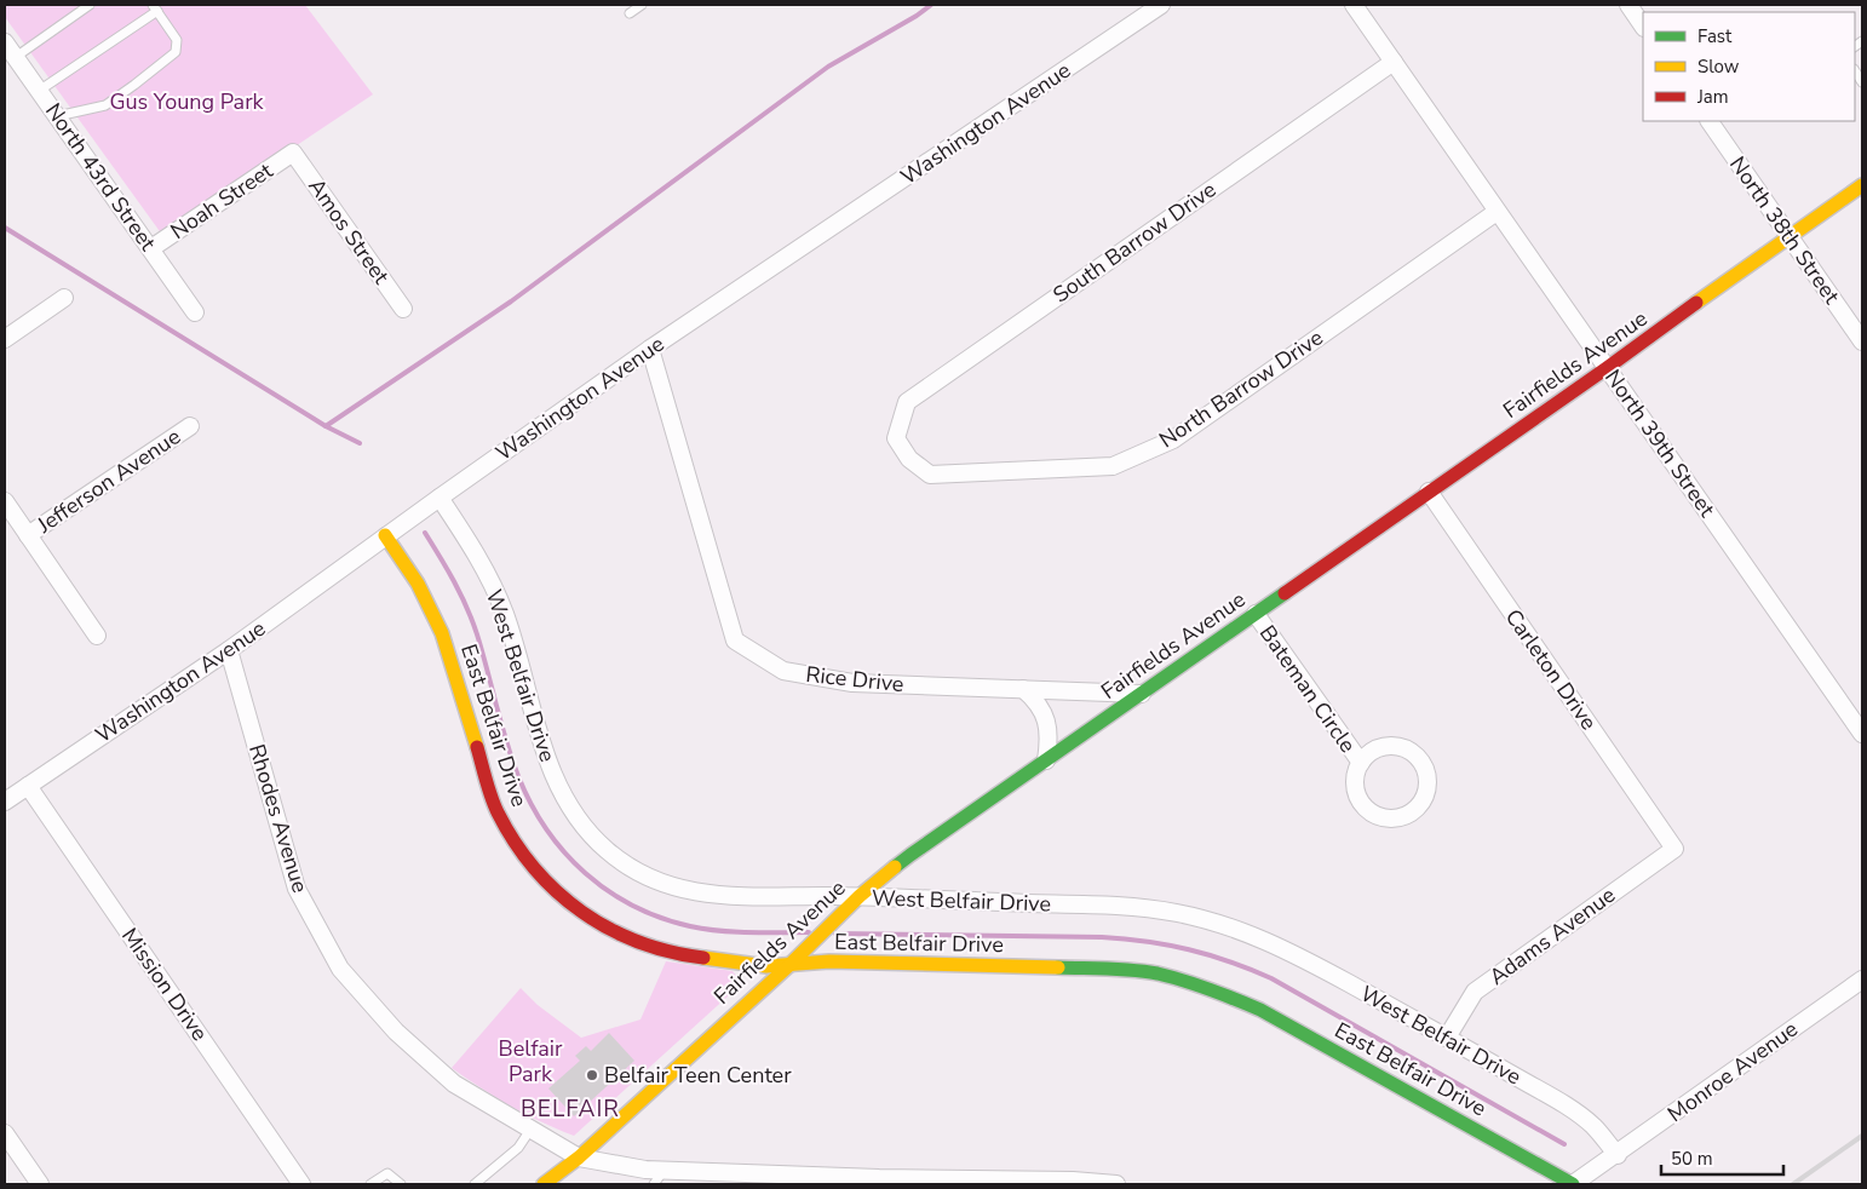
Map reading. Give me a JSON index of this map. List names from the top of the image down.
{
  "streets": {
    "street": [
      "Washington Avenue",
      "North 43rd Street",
      "Noah Street",
      "North 38th Street",
      "Amos Street",
      "South Barrow Drive",
      "Fairfields Avenue",
      "North Barrow Drive",
      "North 39th Street",
      "Jefferson Avenue",
      "Carleton Drive",
      "West Belfair Drive",
      "Rice Drive",
      "Bateman Circle",
      "East Belfair Drive",
      "Rhodes Avenue",
      "Adams Avenue",
      "Mission Drive",
      "Monroe Avenue"
    ]
  },
  "crossings": [
    ["Washington Avenue", "West Belfair Drive"],
    ["Washington Avenue", "Rice Drive"],
    ["Washington Avenue", "East Belfair Drive"],
    ["Washington Avenue", "Rhodes Avenue"],
    ["Washington Avenue", "Mission Drive"],
    ["North 43rd Street", "Noah Street"],
    ["Noah Street", "Amos Street"],
    ["North 38th Street", "Fairfields Avenue"],
    ["South Barrow Drive", "North Barrow Drive"],
    ["South Barrow Drive", "North 39th Street"],
    ["Fairfields Avenue", "North 39th Street"],
    ["Fairfields Avenue", "Carleton Drive"],
    ["Fairfields Avenue", "West Belfair Drive"],
    ["Fairfields Avenue", "Rice Drive"],
    ["Fairfields Avenue", "Bateman Circle"],
    ["Fairfields Avenue", "East Belfair Drive"],
    ["Fairfields Avenue", "Rhodes Avenue"],
    ["North Barrow Drive", "North 39th Street"],
    ["Carleton Drive", "Adams Avenue"],
    ["West Belfair Drive", "Adams Avenue"],
    ["West Belfair Drive", "Monroe Avenue"],
    ["East Belfair Drive", "Monroe Avenue"]
  ],
  "districts": ["BELFAIR"],
  "parks": ["Gus Young Park", "Belfair Park"],
  "places": ["Belfair Teen Center"],
  "legend": ["Fast", "Slow", "Jam"],
  "scale_bar": "50 m"
}
